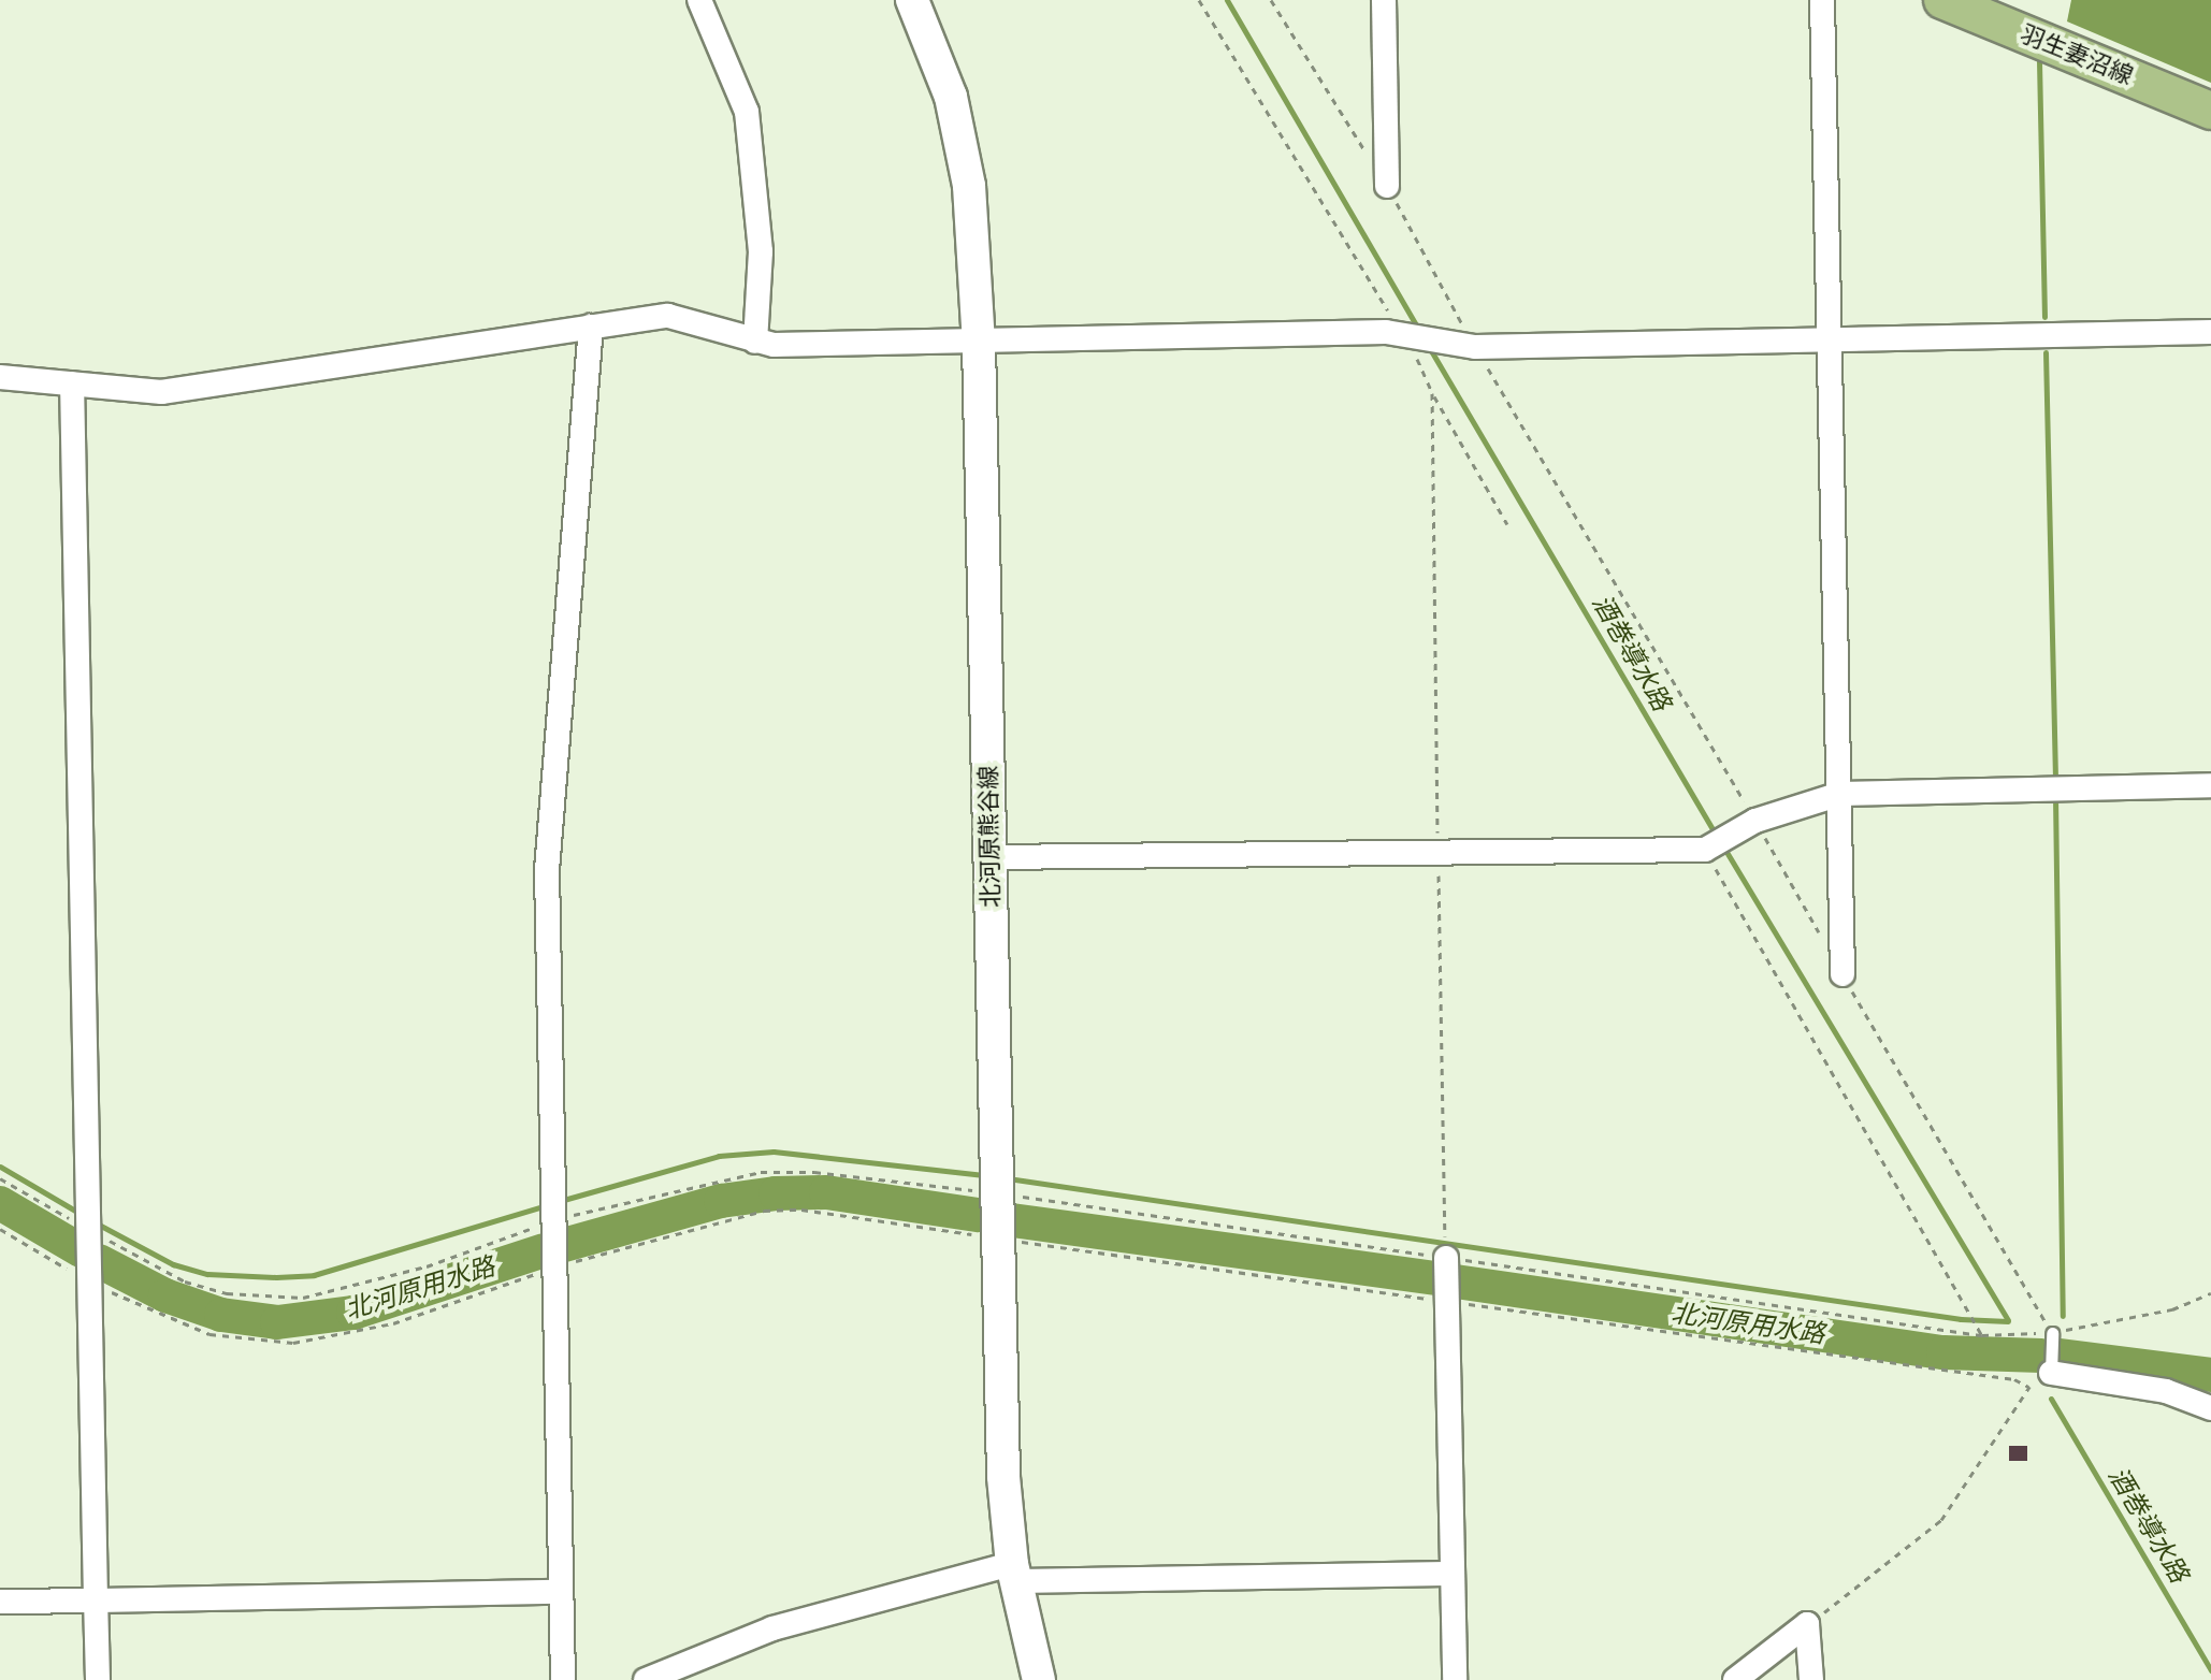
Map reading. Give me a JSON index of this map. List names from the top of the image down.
{
  "streets": {
    "main road": ["羽生妻沼線", "北河原熊谷線"]
  },
  "water": ["酒巻導水路", "北河原用水路"]
}
